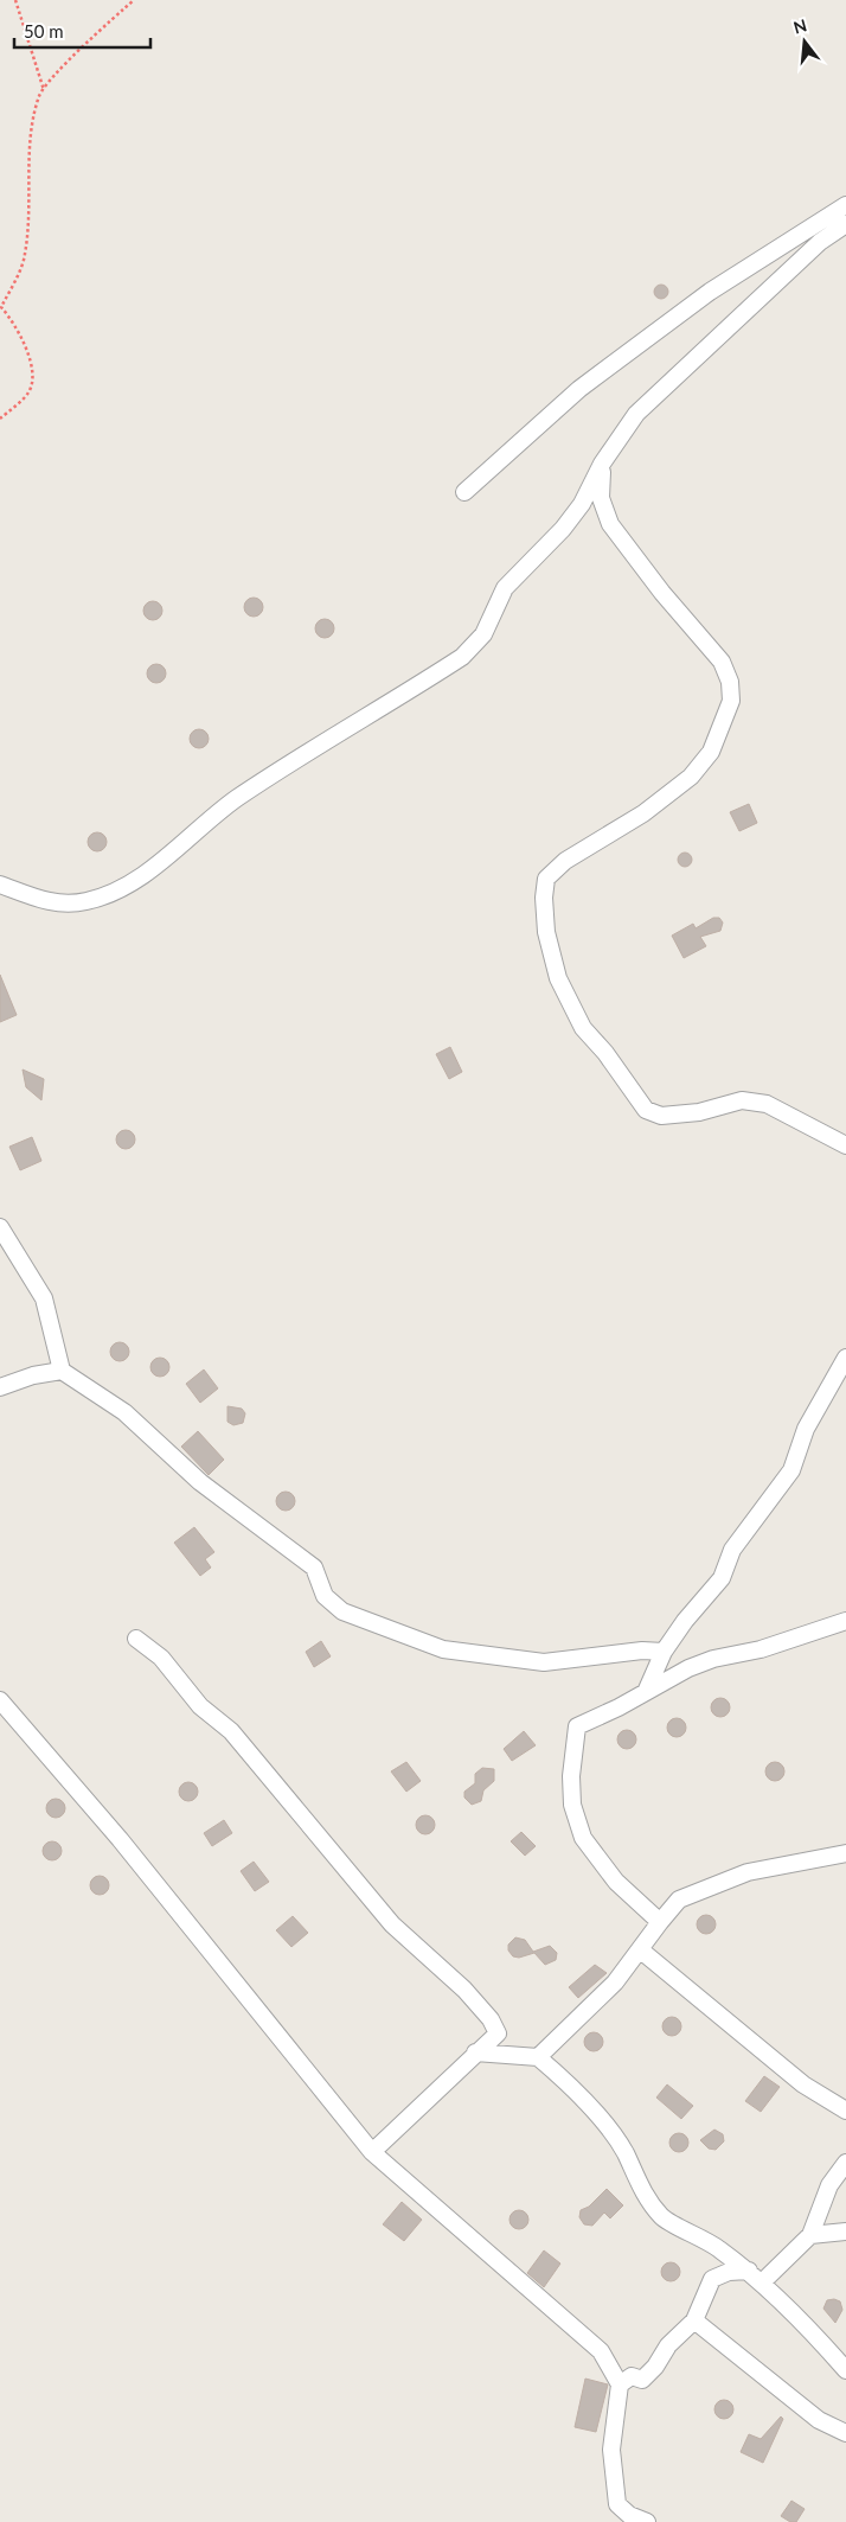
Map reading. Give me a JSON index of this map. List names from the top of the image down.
{
  "scale_bar": "50 m",
  "north": "top"
}
